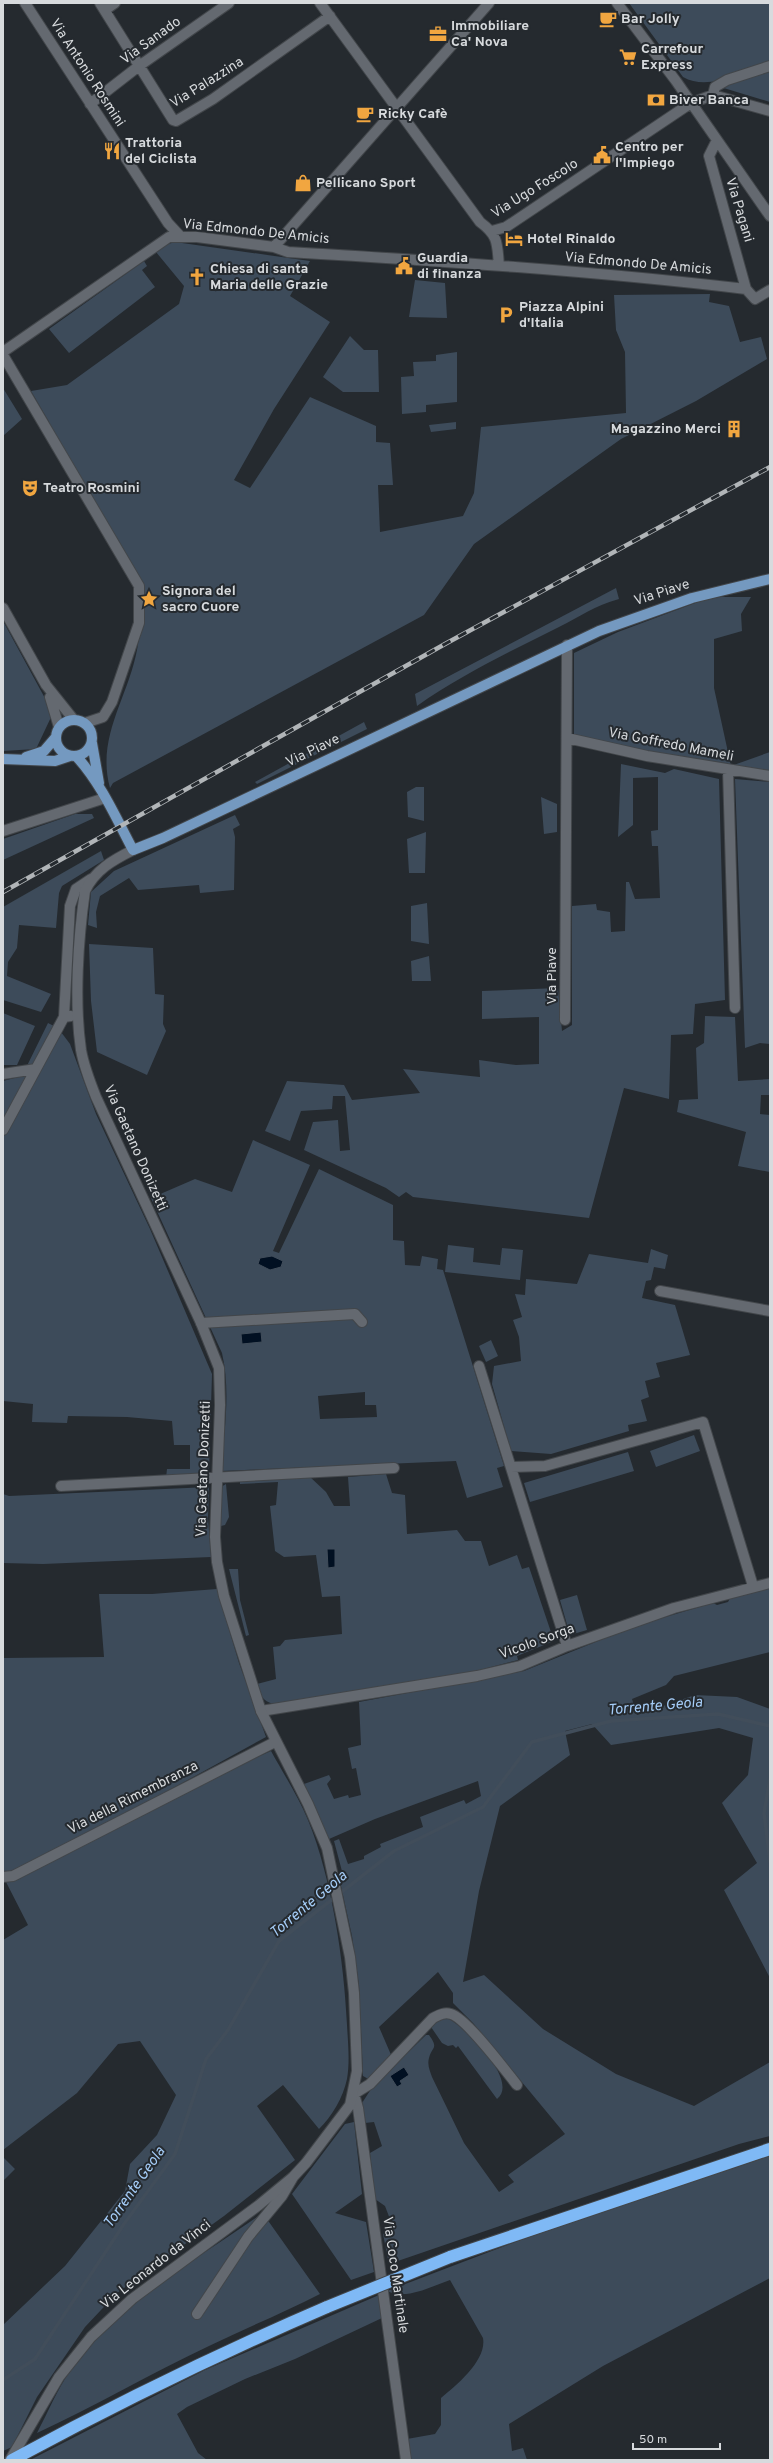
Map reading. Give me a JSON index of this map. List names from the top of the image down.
{
  "streets": {
    "main road": ["Via Piave"],
    "street": [
      "Via Sanado",
      "Via Antonio Rosmini",
      "Via Palazzina",
      "Via Ugo Foscolo",
      "Via Pagani",
      "Via Edmondo De Amicis",
      "Via Goffredo Mameli",
      "Via Gaetano Donizetti",
      "Vicolo Sorga",
      "Via della Rimembranza",
      "Via Leonardo da Vinci",
      "Via Coco Martinale"
    ]
  },
  "crossings": [
    ["Via Sanado", "Via Antonio Rosmini"],
    ["Via Sanado", "Via Palazzina"],
    ["Via Antonio Rosmini", "Via Edmondo De Amicis"],
    ["Via Pagani", "Via Edmondo De Amicis"],
    ["Via Piave", "Via Goffredo Mameli"],
    ["Via Gaetano Donizetti", "Vicolo Sorga"],
    ["Via Gaetano Donizetti", "Via della Rimembranza"],
    ["Via Gaetano Donizetti", "Via Leonardo da Vinci"],
    ["Via Gaetano Donizetti", "Via Coco Martinale"]
  ],
  "water": ["Torrente Geola"],
  "places": {
    "cafe": ["Bar Jolly", "Ricky Cafè"],
    "office": ["Immobiliare Ca' Nova"],
    "supermarket": ["Carrefour Express"],
    "bank": ["Biver Banca"],
    "restaurant": ["Trattoria del Ciclista"],
    "public building": ["Centro per l'Impiego", "Guardia di finanza"],
    "shop": ["Pellicano Sport"],
    "hotel": ["Hotel Rinaldo"],
    "church": ["Chiesa di santa Maria delle Grazie"],
    "parking": ["Piazza Alpini d'Italia"],
    "building": ["Magazzino Merci"],
    "theatre": ["Teatro Rosmini"],
    "place": ["Signora del sacro Cuore"]
  },
  "scale_bar": "50 m"
}
